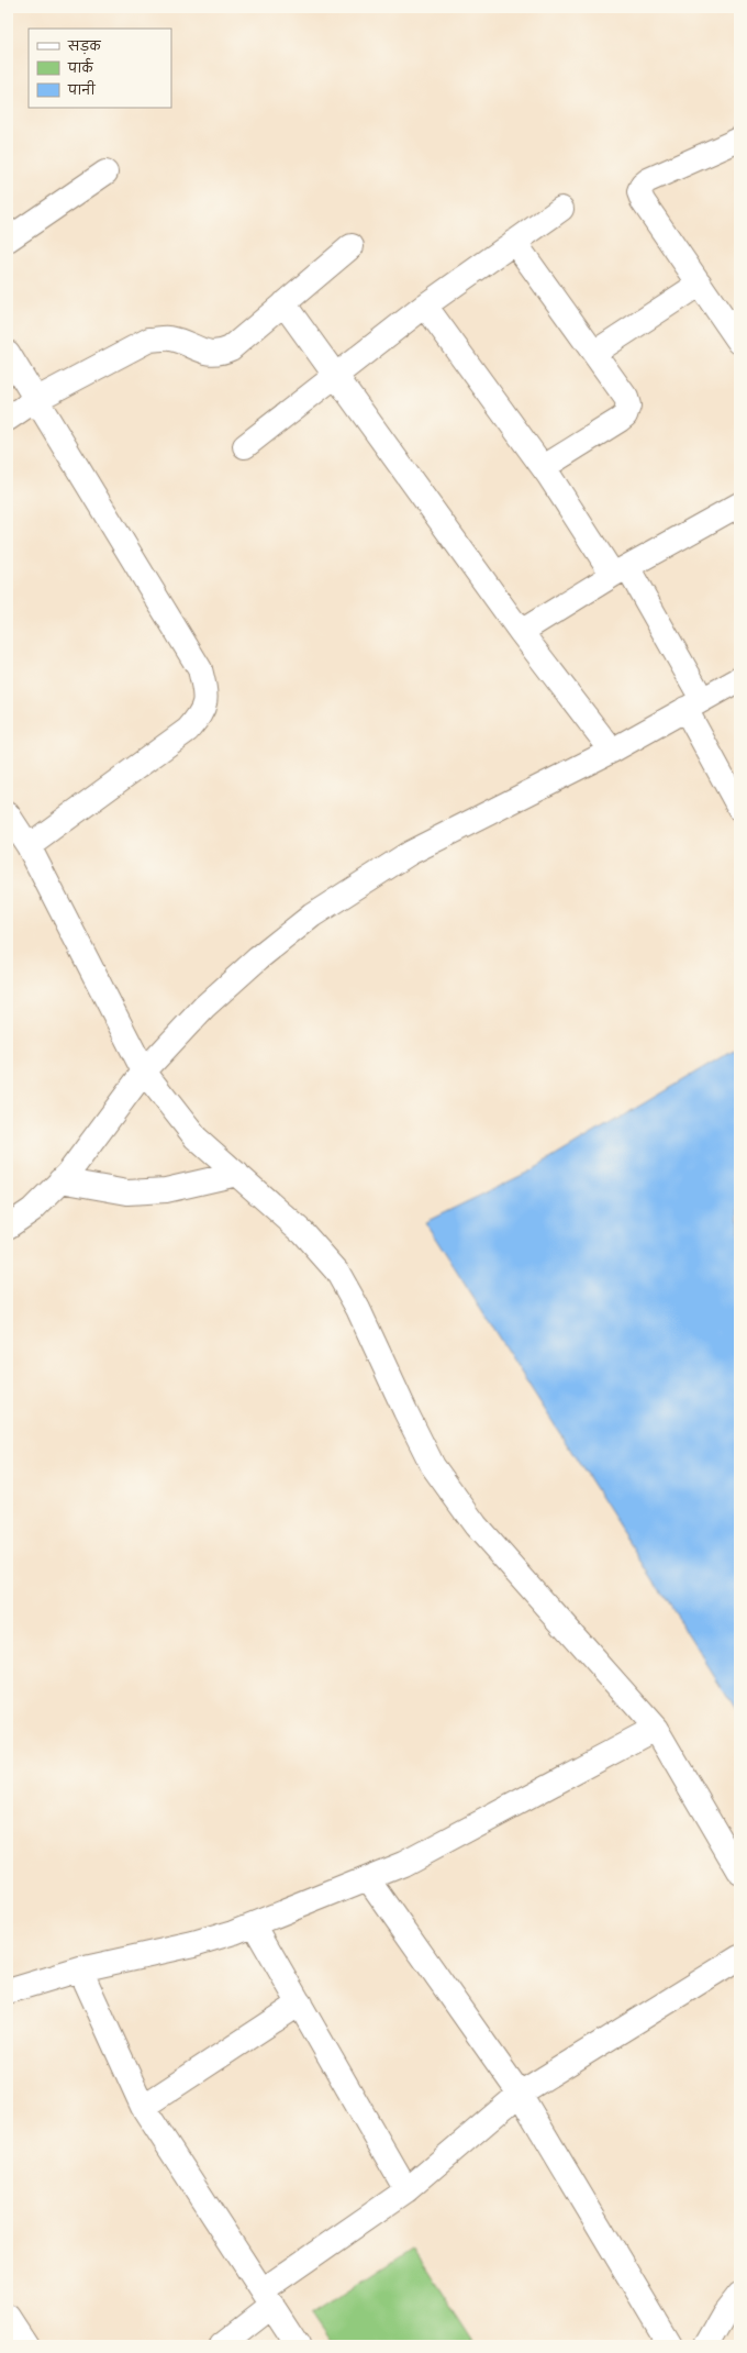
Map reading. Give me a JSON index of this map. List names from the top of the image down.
{
  "legend": ["सड़क", "पार्क", "पानी"]
}
